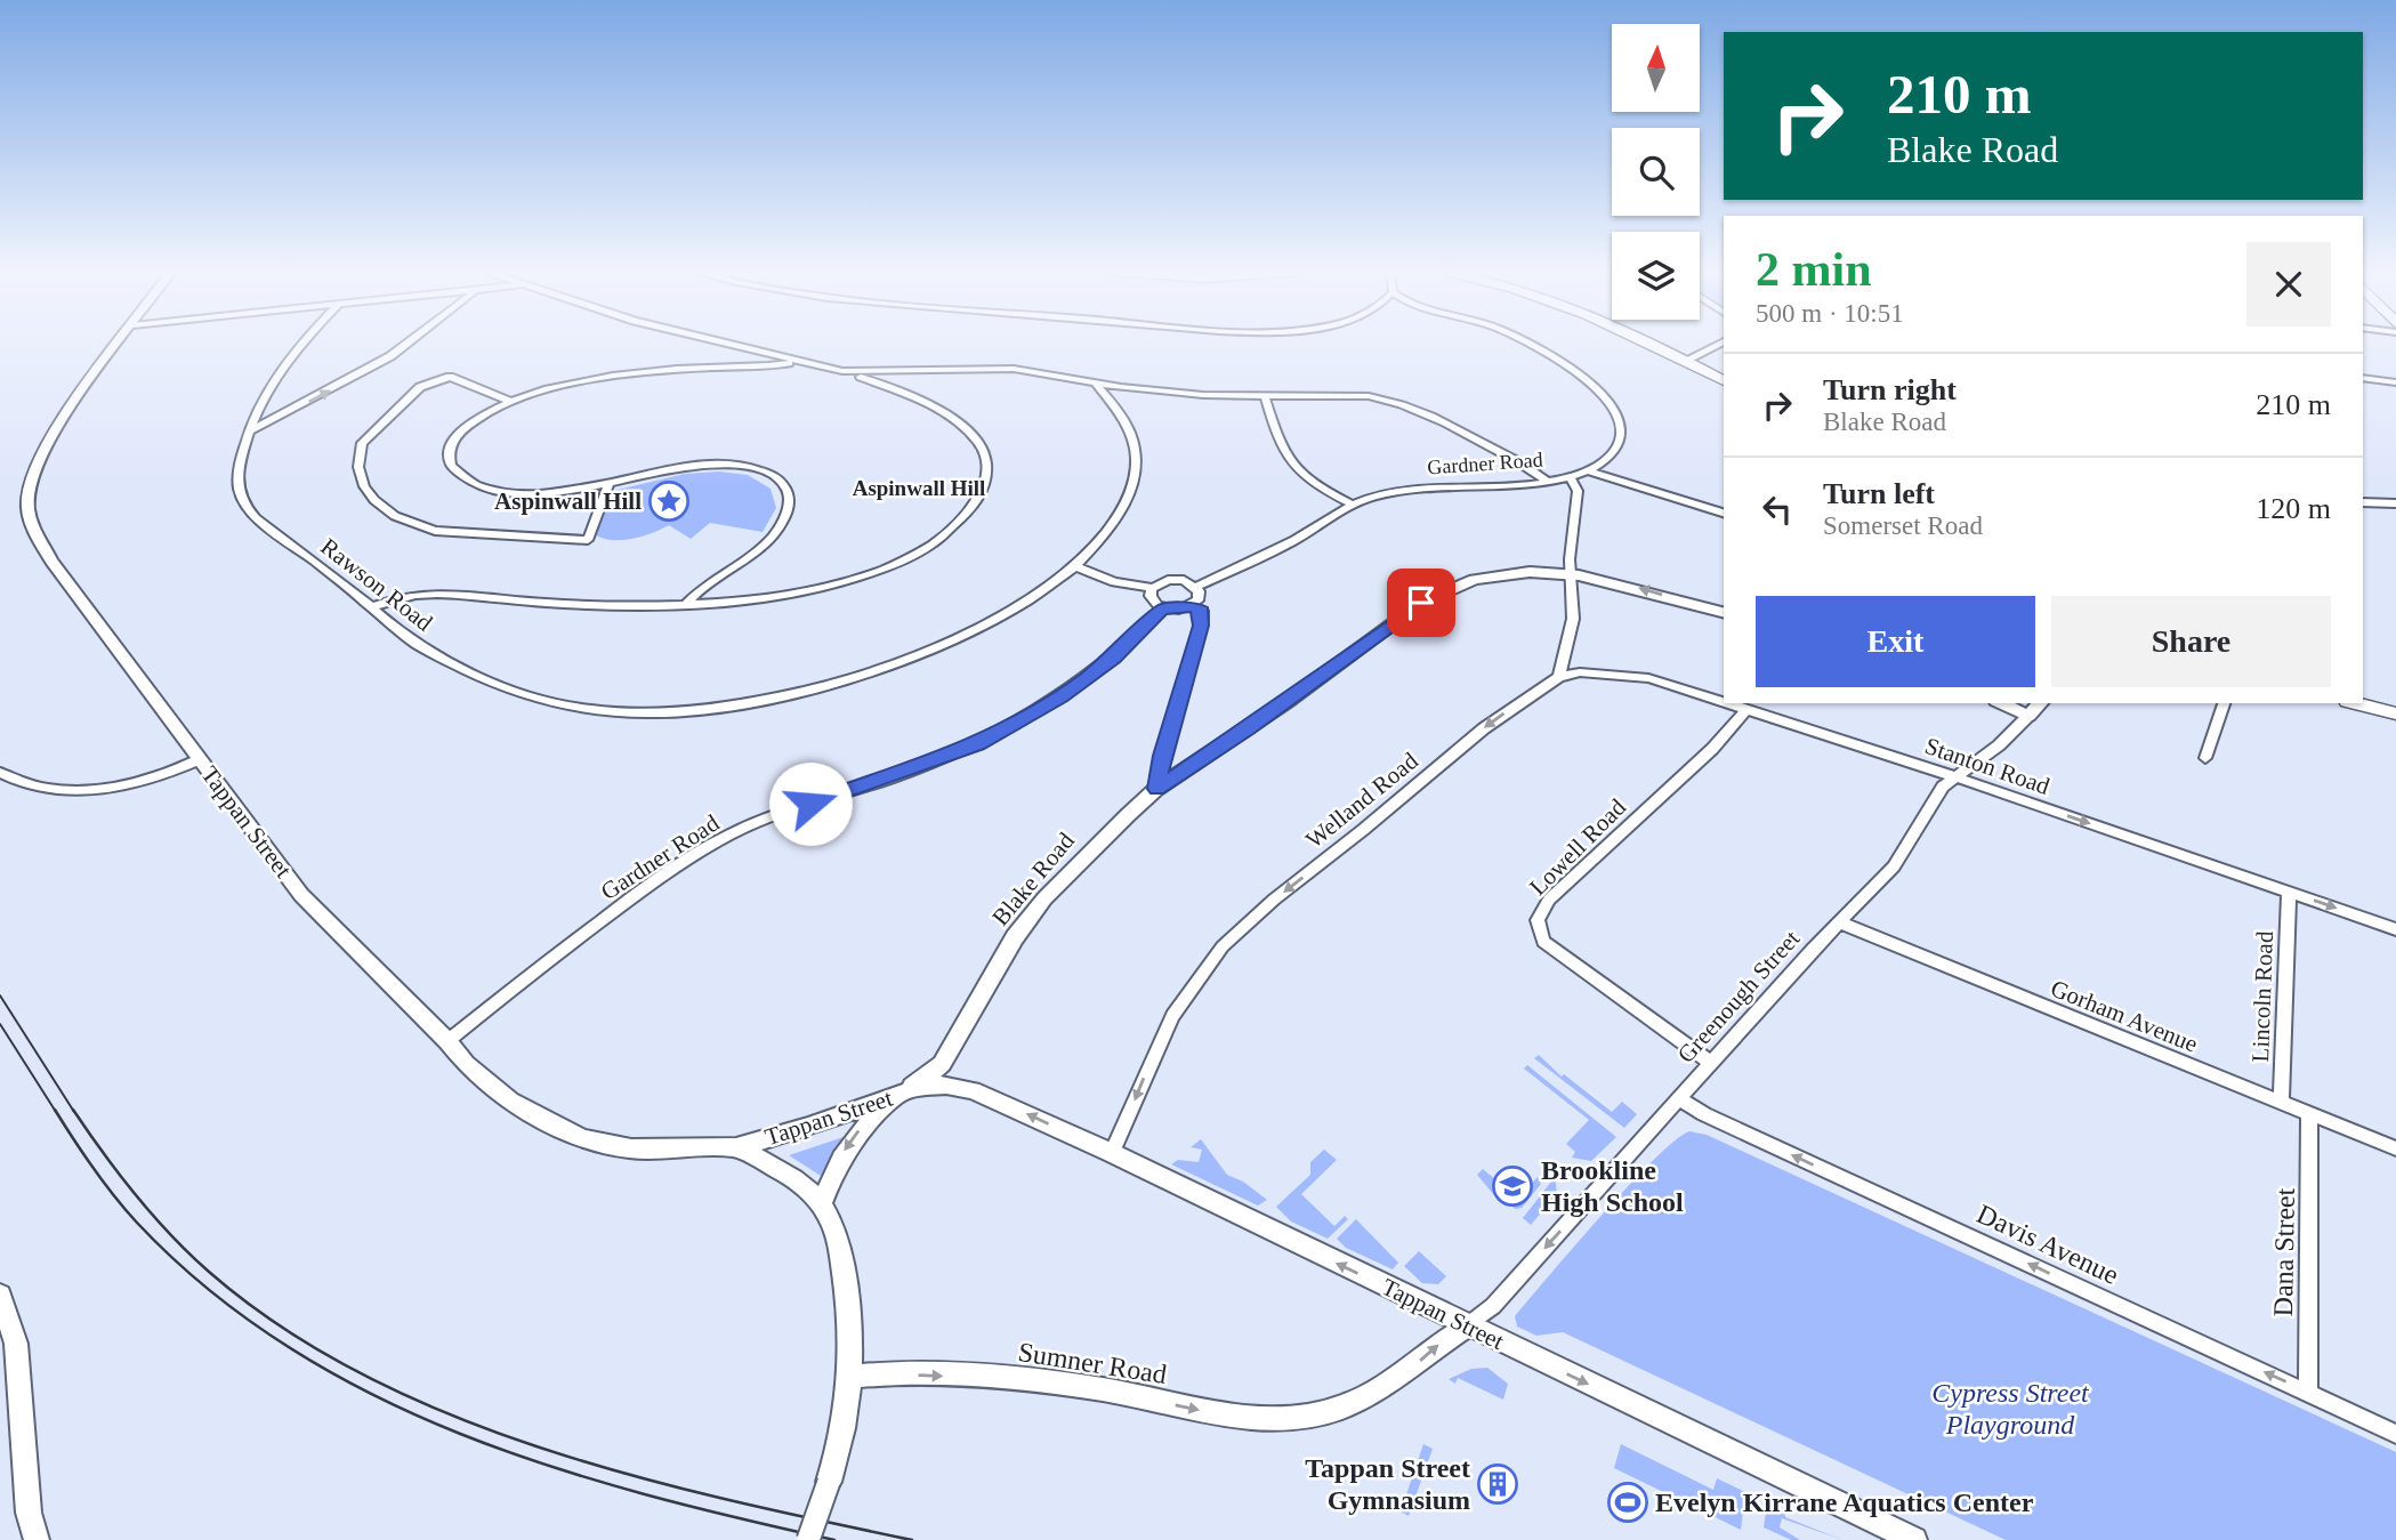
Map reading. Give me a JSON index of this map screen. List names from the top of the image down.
{
  "streets": {
    "street": [
      "Gardner Road",
      "Rawson Road",
      "Stanton Road",
      "Welland Road",
      "Tappan Street",
      "Lowell Road",
      "Blake Road",
      "Greenough Street",
      "Lincoln Road",
      "Gorham Avenue",
      "Davis Avenue",
      "Dana Street",
      "Sumner Road"
    ]
  },
  "crossings": [
    ["Gardner Road", "Tappan Street"],
    ["Stanton Road", "Welland Road"],
    ["Stanton Road", "Lowell Road"],
    ["Stanton Road", "Greenough Street"],
    ["Stanton Road", "Lincoln Road"],
    ["Welland Road", "Tappan Street"],
    ["Tappan Street", "Blake Road"],
    ["Tappan Street", "Greenough Street"],
    ["Tappan Street", "Sumner Road"],
    ["Lowell Road", "Greenough Street"],
    ["Greenough Street", "Gorham Avenue"],
    ["Greenough Street", "Davis Avenue"],
    ["Greenough Street", "Sumner Road"],
    ["Lincoln Road", "Gorham Avenue"],
    ["Gorham Avenue", "Dana Street"],
    ["Davis Avenue", "Dana Street"]
  ],
  "one_way": [
    "Stanton Road",
    "Welland Road",
    "Greenough Street",
    "Davis Avenue",
    "Sumner Road"
  ],
  "districts": ["Aspinwall Hill"],
  "parks": ["Cypress Street Playground"],
  "places": {
    "place": ["Aspinwall Hill"],
    "school or university": ["Brookline High School"],
    "building": ["Tappan Street Gymnasium"],
    "sports": ["Evelyn Kirrane Aquatics Center"]
  },
  "north": "top",
  "page": {
    "turn": ["210 m", "Blake Road"],
    "heading": ["2 min", "500 m · 10:51"],
    "list": [
      {
        "name": "Turn right",
        "note": "Blake Road",
        "value": "210 m"
      },
      {
        "name": "Turn left",
        "note": "Somerset Road",
        "value": "120 m"
      }
    ],
    "buttons": ["Exit", "Share"]
  }
}
